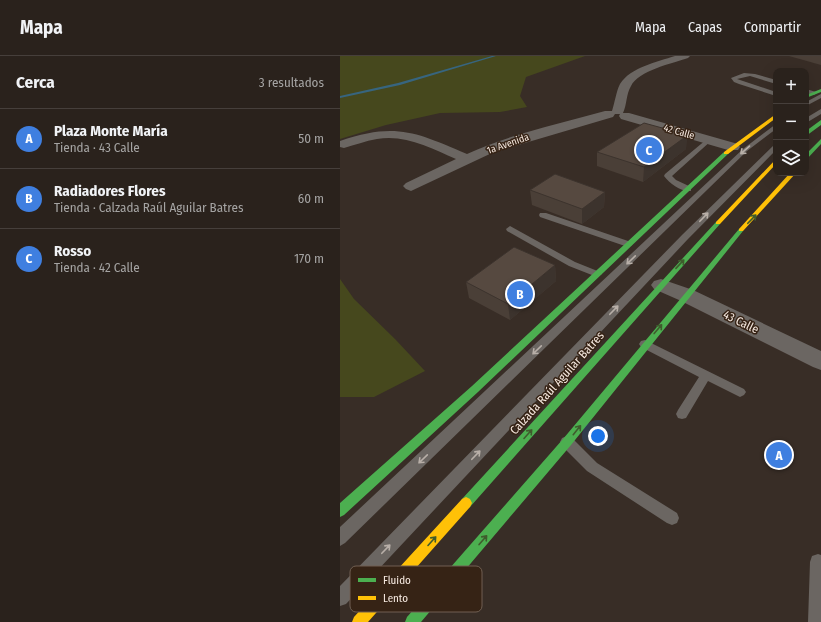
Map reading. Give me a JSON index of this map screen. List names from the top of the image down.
{
  "streets": {
    "main road": ["Calzada Raúl Aguilar Batres"],
    "street": ["42 Calle", "1a Avenida", "43 Calle"]
  },
  "crossings": [
    ["42 Calle", "1a Avenida"],
    ["43 Calle", "Calzada Raúl Aguilar Batres"]
  ],
  "legend": ["Fluido", "Lento"],
  "page": {
    "header": "Mapa",
    "nav": ["Mapa", "Capas", "Compartir"],
    "heading": ["Cerca", "3 resultados"],
    "map_buttons": ["+", "−"],
    "list": [
      {
        "mark": "A",
        "name": "Plaza Monte María",
        "note": "Tienda · 43 Calle",
        "value": "50 m"
      },
      {
        "mark": "B",
        "name": "Radiadores Flores",
        "note": "Tienda · Calzada Raúl Aguilar Batres",
        "value": "60 m"
      },
      {
        "mark": "C",
        "name": "Rosso",
        "note": "Tienda · 42 Calle",
        "value": "170 m"
      }
    ],
    "pins": ["C", "B", "A"]
  }
}
